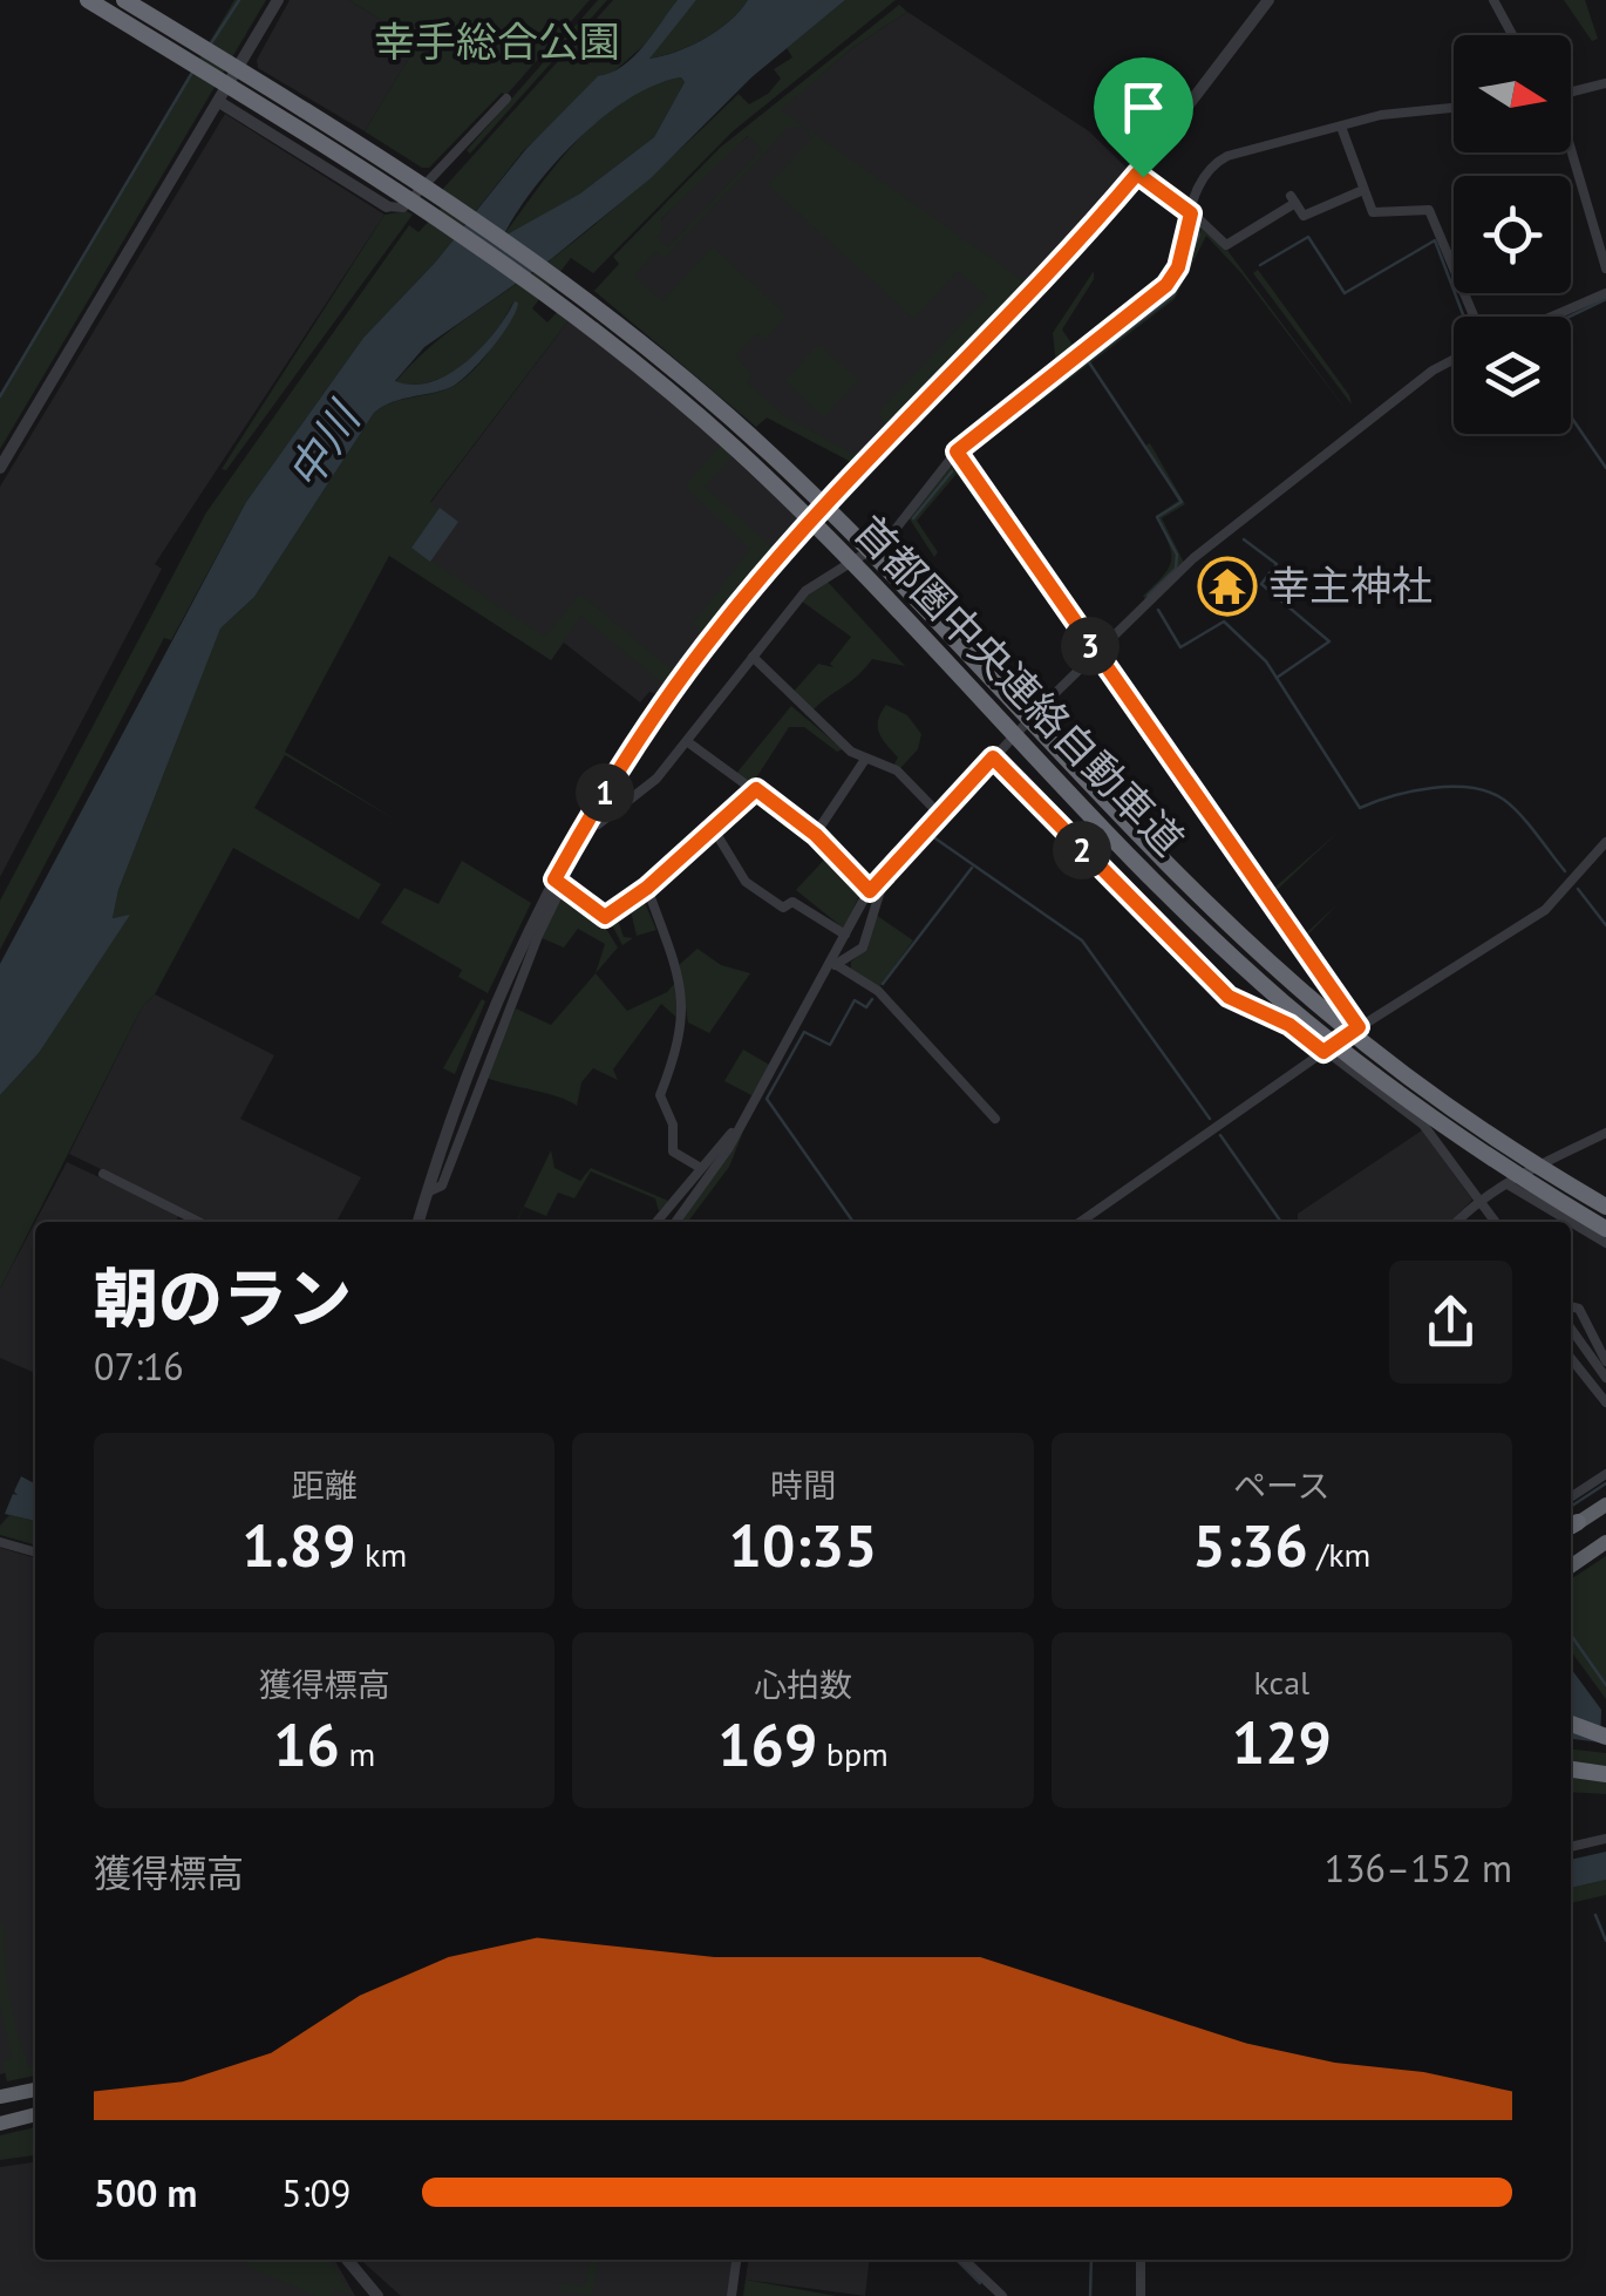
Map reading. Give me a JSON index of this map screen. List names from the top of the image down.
{
  "streets": {
    "highway": ["首都圏中央連絡自動車道"]
  },
  "water": ["中川"],
  "parks": ["幸手総合公園"],
  "places": {
    "temple": ["幸主神社"]
  },
  "north": "right",
  "page": {
    "pins": ["3", "1", "2"],
    "heading": ["朝のラン", "07:16"],
    "stats": [
      ["距離", "1.89 km"],
      ["時間", "10:35"],
      ["ペース", "5:36 /km"],
      ["獲得標高", "16 m"],
      ["心拍数", "169 bpm"],
      ["kcal", "129"]
    ],
    "chart": ["獲得標高", "136–152 m"],
    "list": [
      {
        "name": "500 m",
        "note": "5:09"
      }
    ]
  }
}
